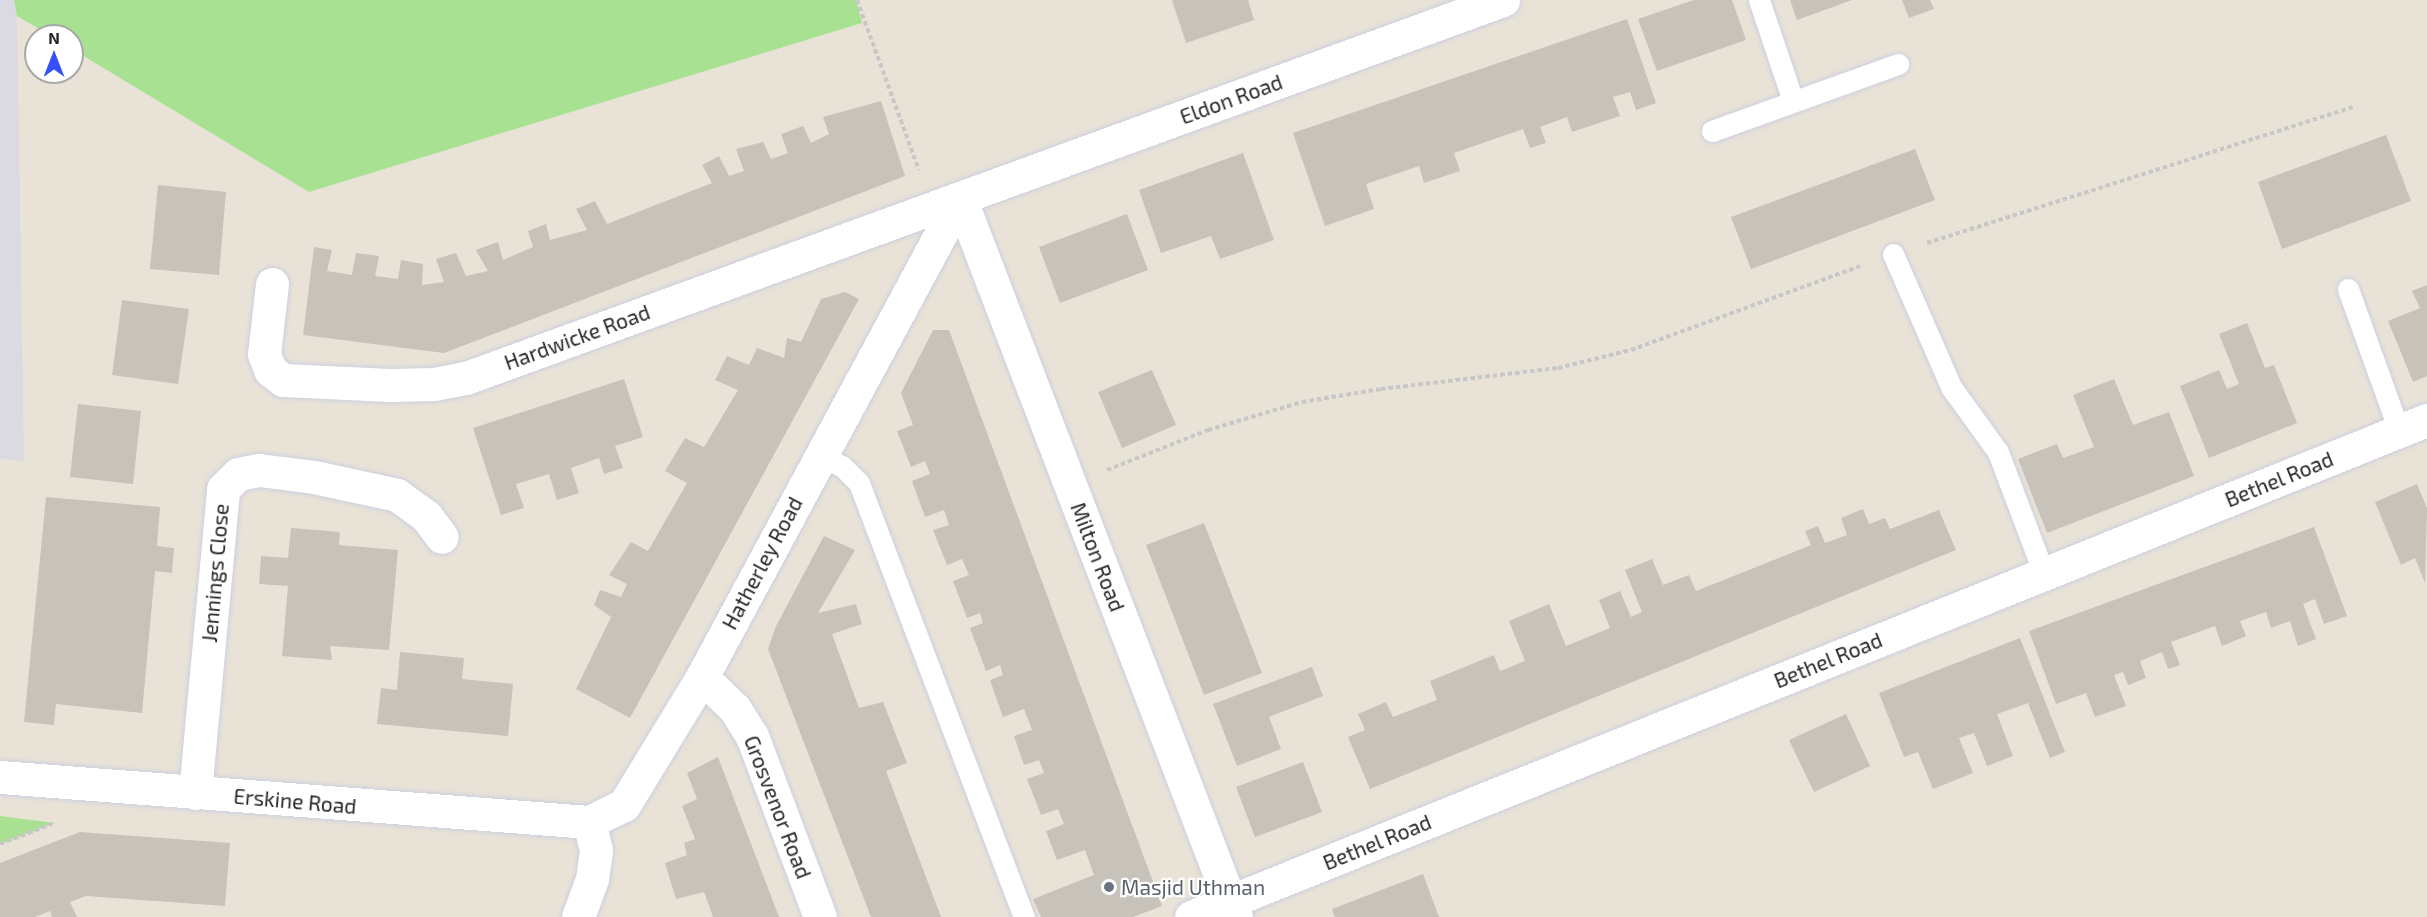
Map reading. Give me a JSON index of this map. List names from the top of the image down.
{
  "streets": {
    "street": [
      "Eldon Road",
      "Hardwicke Road",
      "Bethel Road",
      "Milton Road",
      "Hatherley Road",
      "Jennings Close",
      "Erskine Road",
      "Grosvenor Road"
    ]
  },
  "crossings": [
    ["Eldon Road", "Hardwicke Road"],
    ["Eldon Road", "Milton Road"],
    ["Eldon Road", "Hatherley Road"],
    ["Hardwicke Road", "Milton Road"],
    ["Hardwicke Road", "Hatherley Road"],
    ["Bethel Road", "Milton Road"],
    ["Milton Road", "Hatherley Road"],
    ["Hatherley Road", "Erskine Road"],
    ["Hatherley Road", "Grosvenor Road"],
    ["Jennings Close", "Erskine Road"]
  ],
  "places": ["Masjid Uthman"],
  "north": "top"
}
